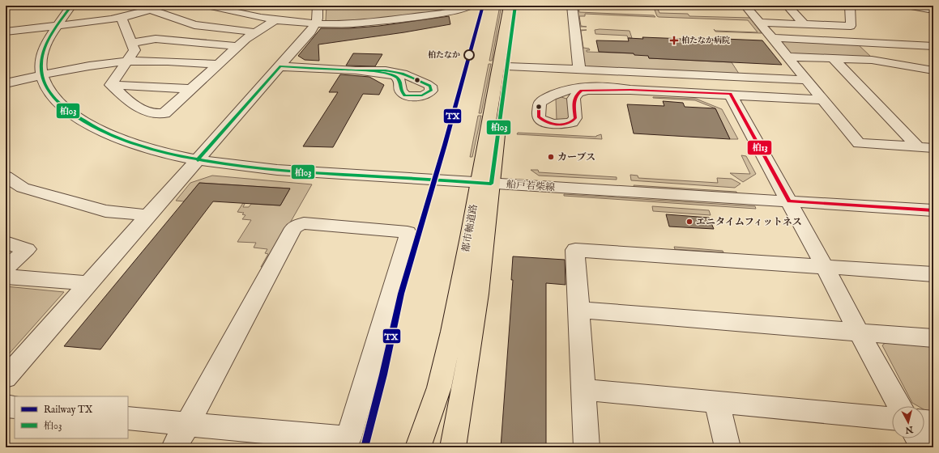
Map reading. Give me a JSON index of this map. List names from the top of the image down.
{
  "streets": {
    "main road": ["都市軸道路"],
    "street": ["船戸若柴線"]
  },
  "crossings": [
    ["船戸若柴線", "都市軸道路"]
  ],
  "places": {
    "health": ["柏たなか病院"],
    "other": ["柏たなか", "カーブス", "エニタイムフィットネス"]
  },
  "lines": ["rail line TX", "transit line 柏03", "transit line 柏13"],
  "legend": ["Railway TX", "柏03"],
  "north": "bottom"
}
